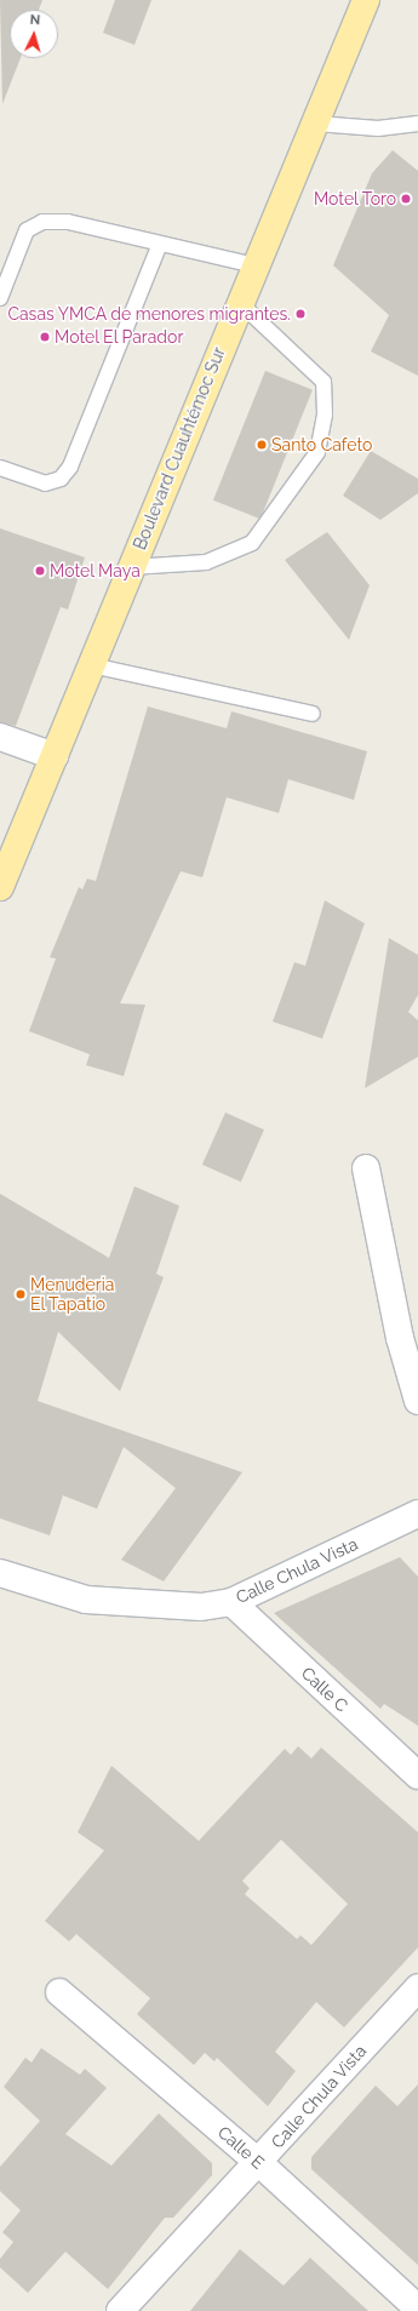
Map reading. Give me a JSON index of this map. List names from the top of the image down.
{
  "streets": {
    "main road": ["Boulevard Cuauhtémoc Sur"],
    "street": ["Calle Chula Vista", "Calle C", "Calle E"]
  },
  "crossings": [
    ["Calle Chula Vista", "Calle C"],
    ["Calle Chula Vista", "Calle E"]
  ],
  "places": [
    "Motel Toro",
    "Casas YMCA de menores migrantes.",
    "Motel El Parador",
    "Santo Cafeto",
    "Motel Maya",
    "Menuderia El Tapatio"
  ],
  "north": "top"
}
